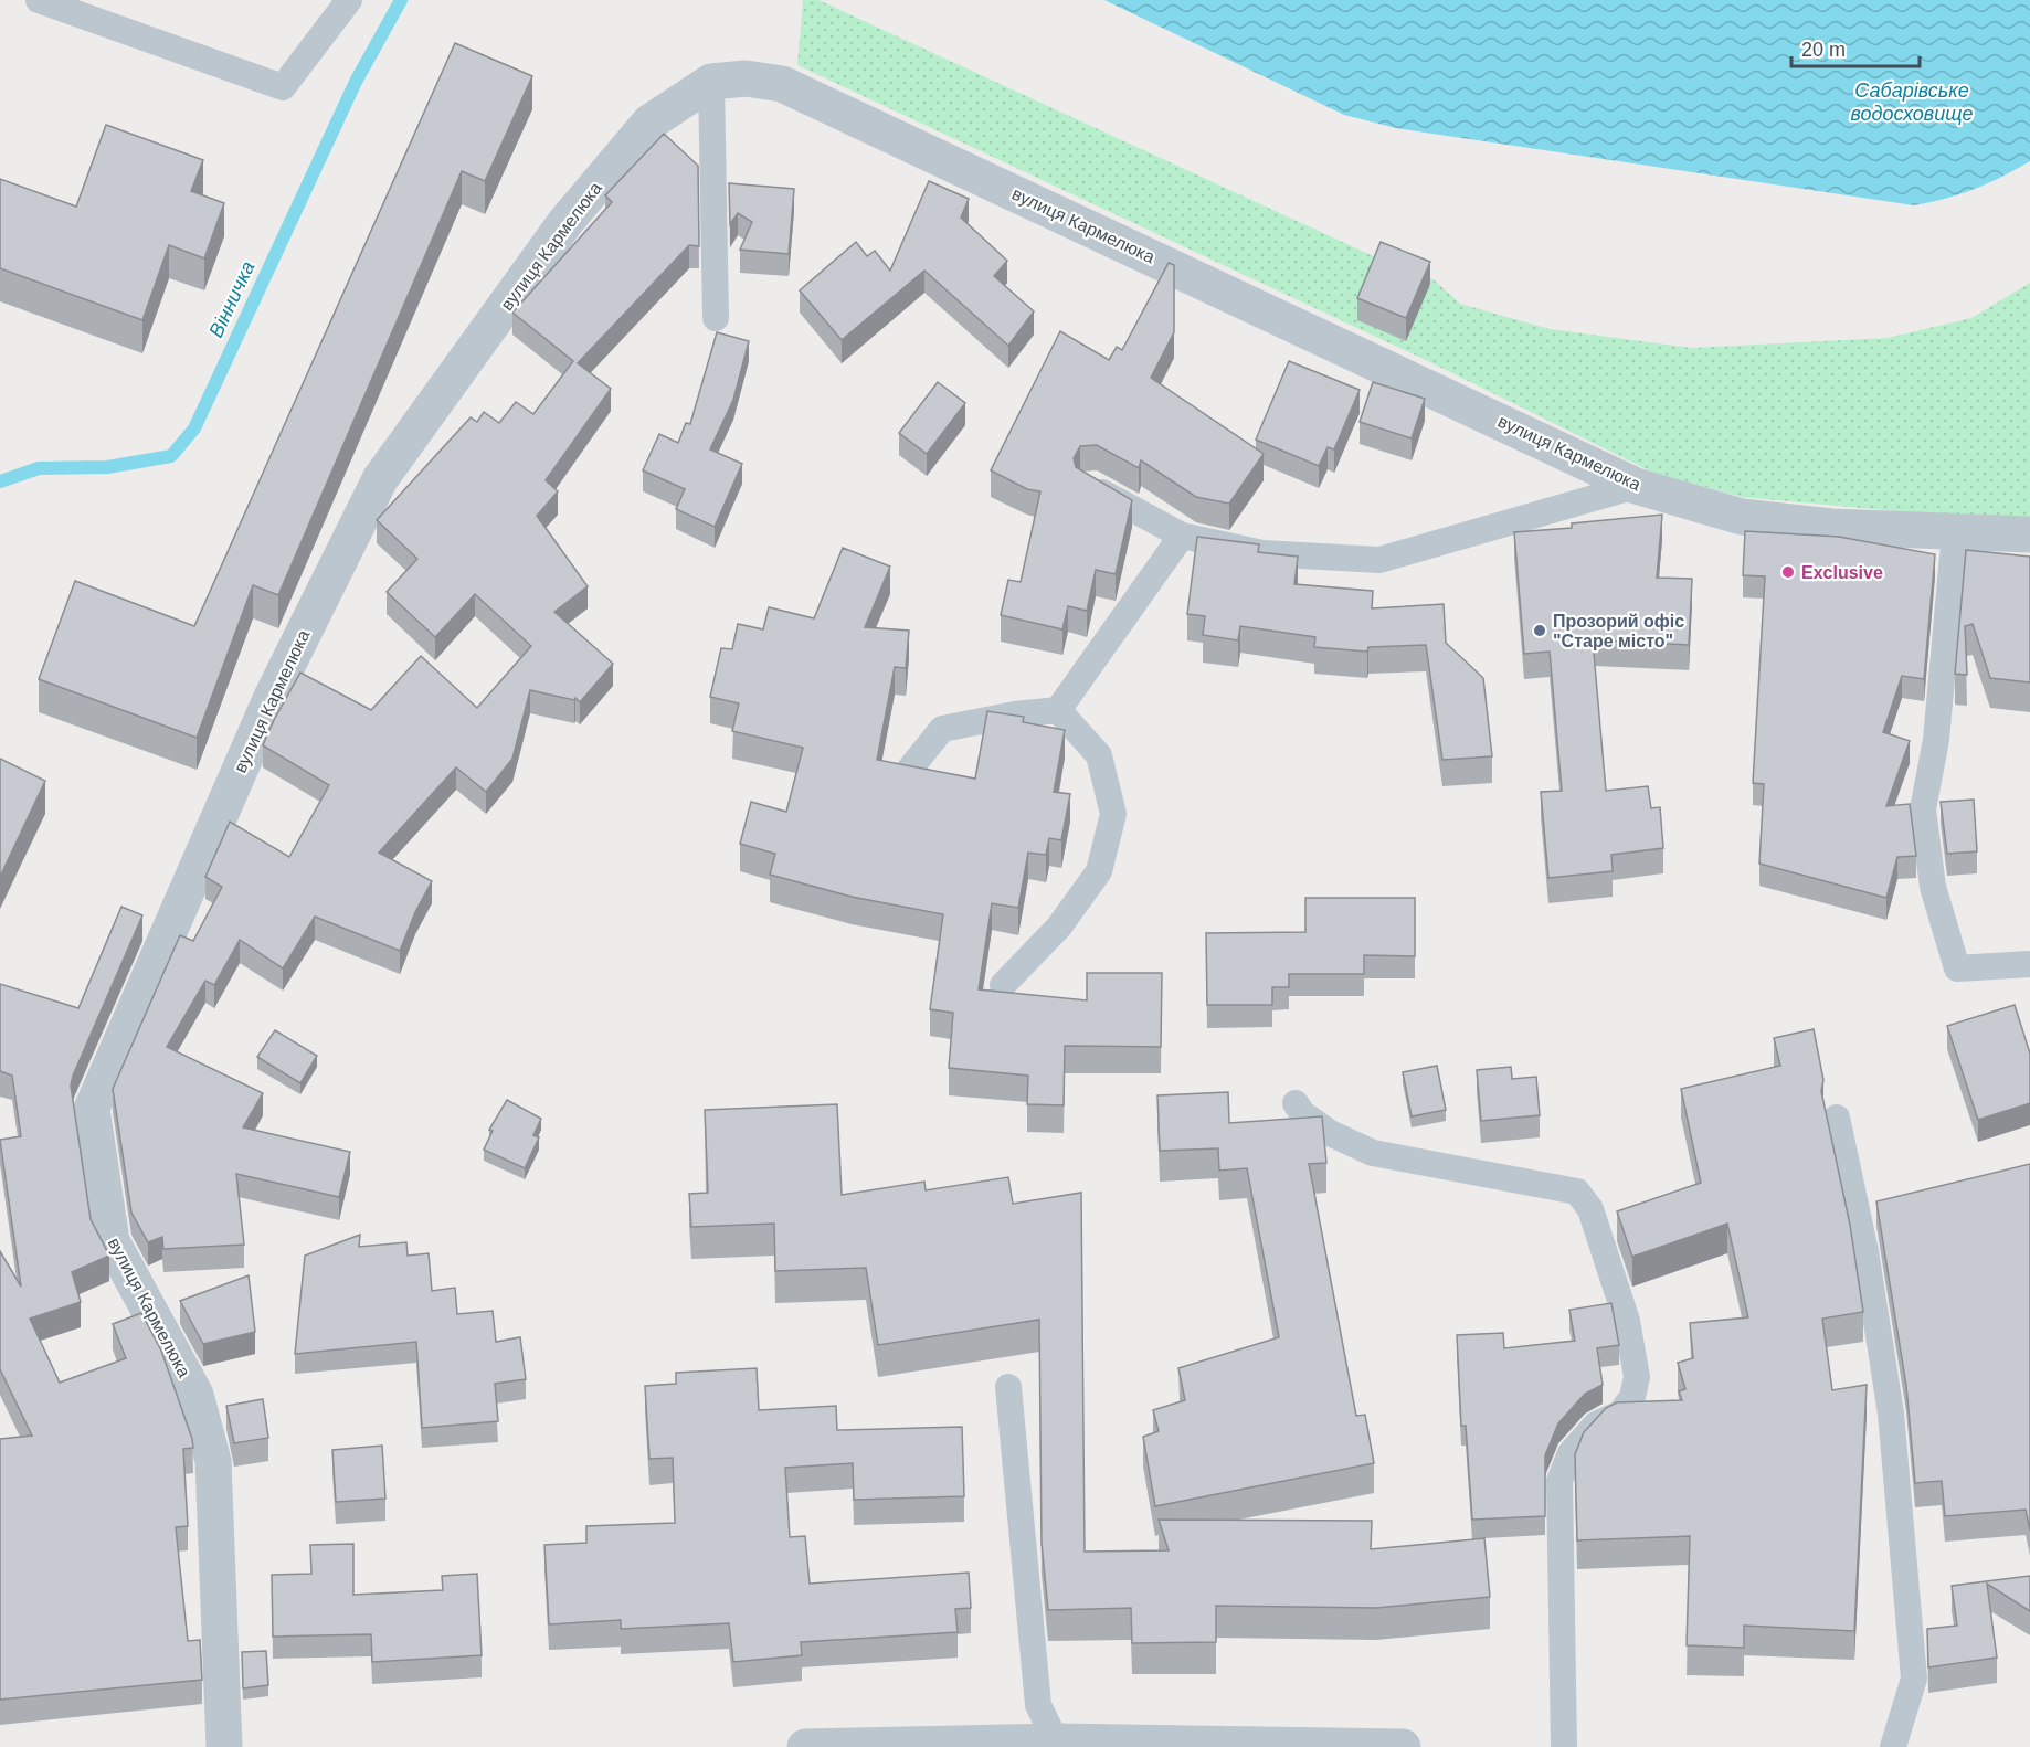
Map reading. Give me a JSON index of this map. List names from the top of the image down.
{
  "streets": {
    "street": ["вулиця Кармелюка"]
  },
  "water": ["Сабарівське водосховище", "Вінничка"],
  "places": ["Exclusive", "Прозорий офіс \"Старе місто\""],
  "scale_bar": "20 m"
}
